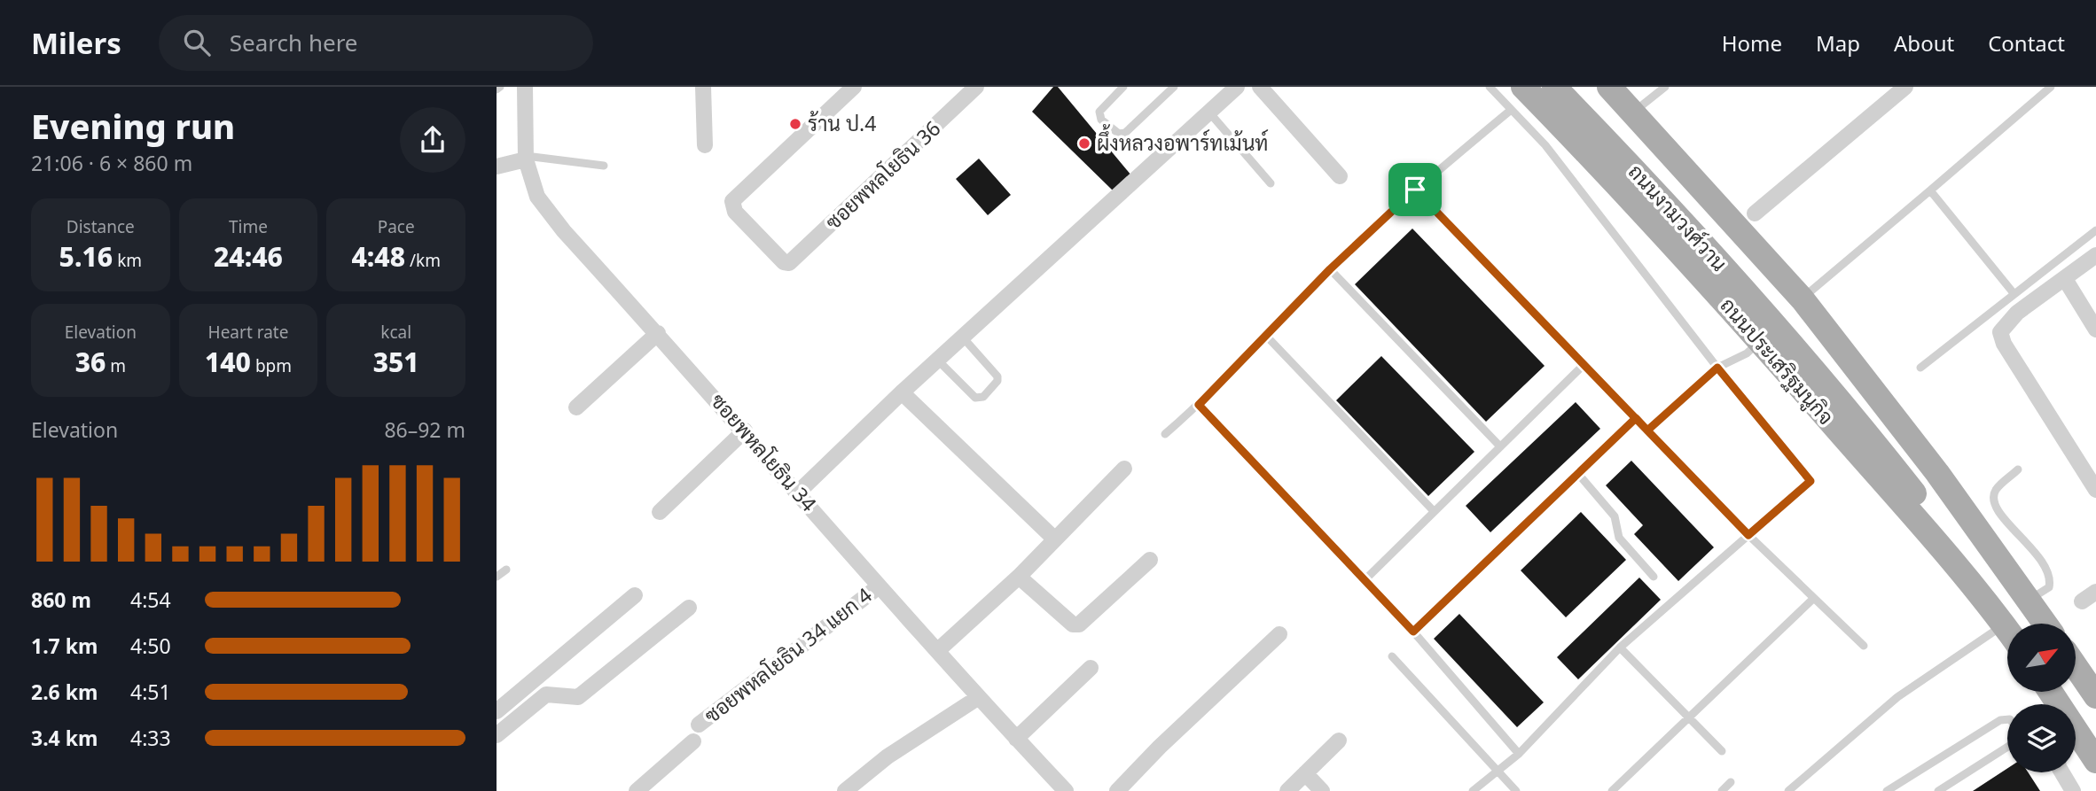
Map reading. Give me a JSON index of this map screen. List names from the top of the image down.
{
  "streets": {
    "main road": ["ถนนงามวงศ์วาน", "ถนนประเสริฐมนูกิจ"],
    "street": ["ซอยพหลโยธิน 36", "ซอยพหลโยธิน 34", "ซอยพหลโยธิน 34 แยก 4"]
  },
  "crossings": [
    ["ถนนงามวงศ์วาน", "ถนนประเสริฐมนูกิจ"],
    ["ซอยพหลโยธิน 34", "ซอยพหลโยธิน 34 แยก 4"]
  ],
  "places": ["ร้าน ป.4", "ผึ้งหลวงอพาร์ทเม้นท์"],
  "north": "top right",
  "page": {
    "header": "Milers",
    "search": "Search here",
    "nav": [
      "Home",
      "Map",
      "About",
      "Contact"
    ],
    "heading": ["Evening run", "21:06 · 6 × 860 m"],
    "stats": [
      ["Distance", "5.16 km"],
      ["Time", "24:46"],
      ["Pace", "4:48 /km"],
      ["Elevation", "36 m"],
      ["Heart rate", "140 bpm"],
      ["kcal", "351"]
    ],
    "chart": ["Elevation", "86–92 m"],
    "list": [
      {
        "name": "860 m",
        "note": "4:54"
      },
      {
        "name": "1.7 km",
        "note": "4:50"
      },
      {
        "name": "2.6 km",
        "note": "4:51"
      },
      {
        "name": "3.4 km",
        "note": "4:33"
      }
    ]
  }
}
